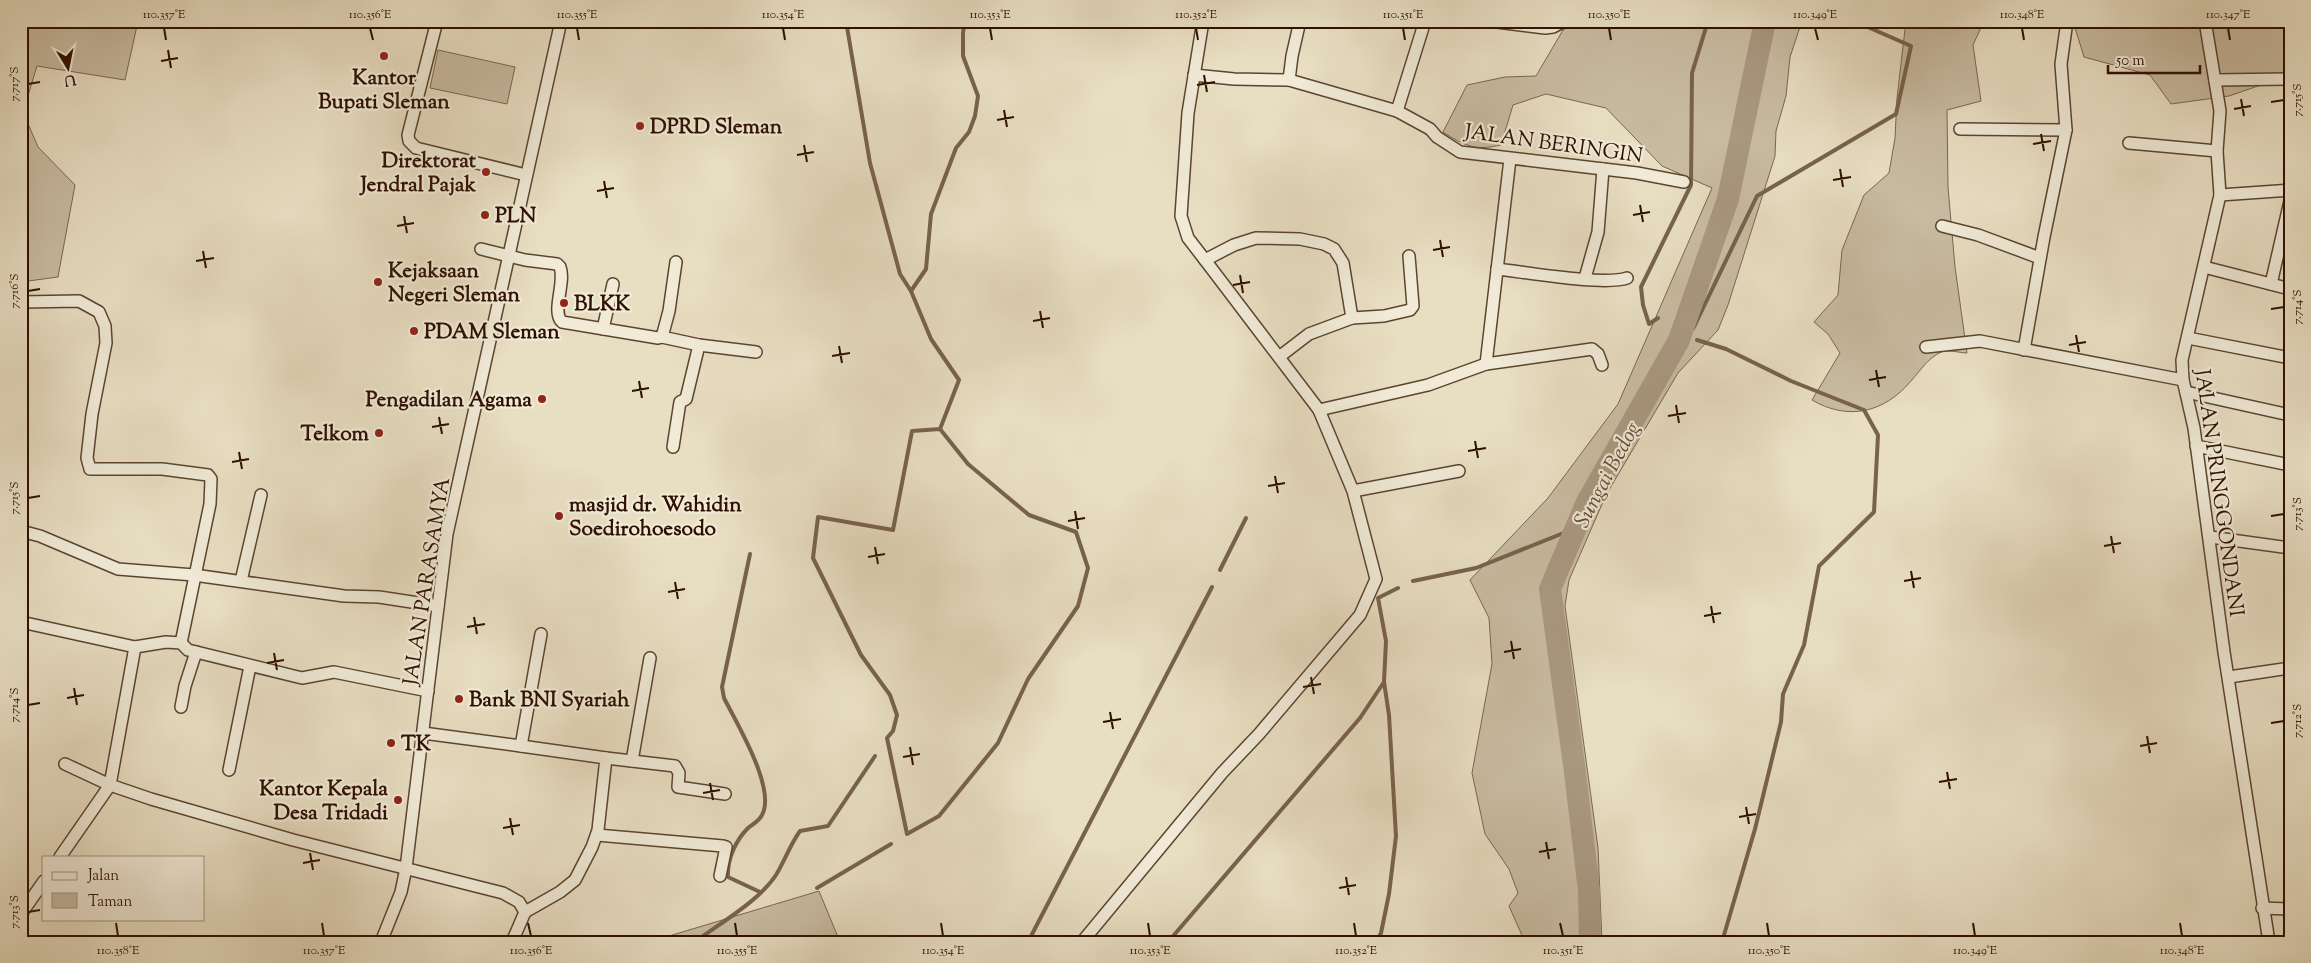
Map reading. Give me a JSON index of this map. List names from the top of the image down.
{
  "streets": {
    "street": ["JALAN BERINGIN", "JALAN PRINGGONDANI", "JALAN PARASAMYA"]
  },
  "water": ["Sungai Bedog"],
  "places": [
    "Kantor Bupati Sleman",
    "DPRD Sleman",
    "Direktorat Jendral Pajak",
    "PLN",
    "Kejaksaan Negeri Sleman",
    "BLKK",
    "PDAM Sleman",
    "Pengadilan Agama",
    "Telkom",
    "masjid dr. Wahidin Soedirohoesodo",
    "Bank BNI Syariah",
    "TK",
    "Kantor Kepala Desa Tridadi"
  ],
  "legend": ["Jalan", "Taman"],
  "scale_bar": "50 m",
  "north": "bottom",
  "coordinates": [
    "110.357°E",
    "110.356°E",
    "110.355°E",
    "110.354°E",
    "110.353°E",
    "110.352°E",
    "110.351°E",
    "110.350°E",
    "110.349°E",
    "110.348°E",
    "110.347°E",
    "7.717°S",
    "7.715°S",
    "7.716°S",
    "7.714°S",
    "7.713°S",
    "7.712°S",
    "110.358°E"
  ]
}
